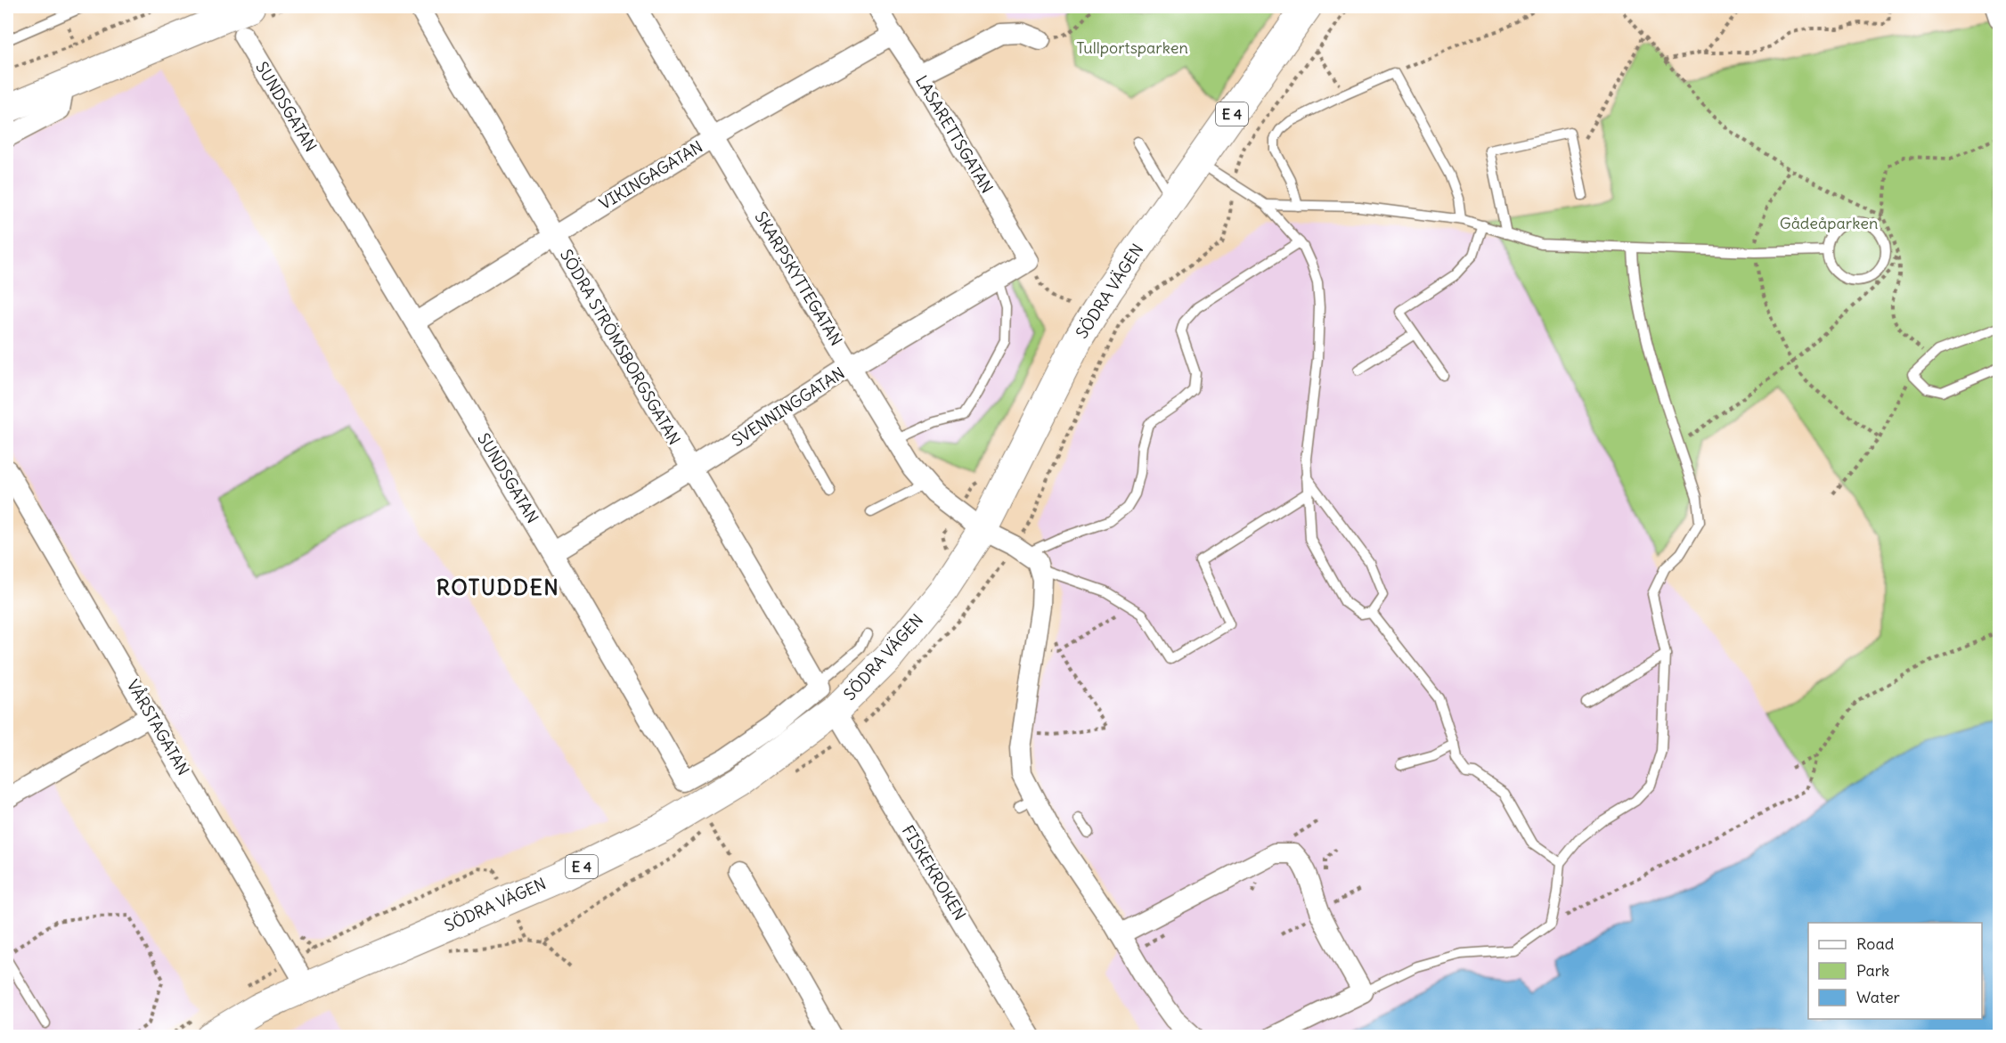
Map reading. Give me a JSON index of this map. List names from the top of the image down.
{
  "streets": {
    "highway": ["E 4", "SÖDRA VÄGEN"],
    "street": [
      "SUNDSGATAN",
      "LASARETTSGATAN",
      "VIKINGAGATAN",
      "SKARPSKYTTEGATAN",
      "SÖDRA STRÖMSBORGSGATAN",
      "SVENNINGGATAN",
      "VÅRSTAGATAN",
      "FISKEKROKEN"
    ]
  },
  "crossings": [
    ["SUNDSGATAN", "VIKINGAGATAN"],
    ["SUNDSGATAN", "SÖDRA VÄGEN"],
    ["SUNDSGATAN", "SÖDRA STRÖMSBORGSGATAN"],
    ["SUNDSGATAN", "SVENNINGGATAN"],
    ["SUNDSGATAN", "FISKEKROKEN"],
    ["LASARETTSGATAN", "VIKINGAGATAN"],
    ["LASARETTSGATAN", "SVENNINGGATAN"],
    ["VIKINGAGATAN", "SKARPSKYTTEGATAN"],
    ["VIKINGAGATAN", "SÖDRA STRÖMSBORGSGATAN"],
    ["SKARPSKYTTEGATAN", "SÖDRA VÄGEN"],
    ["SKARPSKYTTEGATAN", "SVENNINGGATAN"],
    ["SÖDRA VÄGEN", "SÖDRA STRÖMSBORGSGATAN"],
    ["SÖDRA VÄGEN", "VÅRSTAGATAN"],
    ["SÖDRA VÄGEN", "FISKEKROKEN"],
    ["SÖDRA STRÖMSBORGSGATAN", "SVENNINGGATAN"],
    ["SÖDRA STRÖMSBORGSGATAN", "FISKEKROKEN"]
  ],
  "districts": ["ROTUDDEN"],
  "parks": ["Tullportsparken", "Gådeåparken"],
  "legend": ["Road", "Park", "Water"]
}
